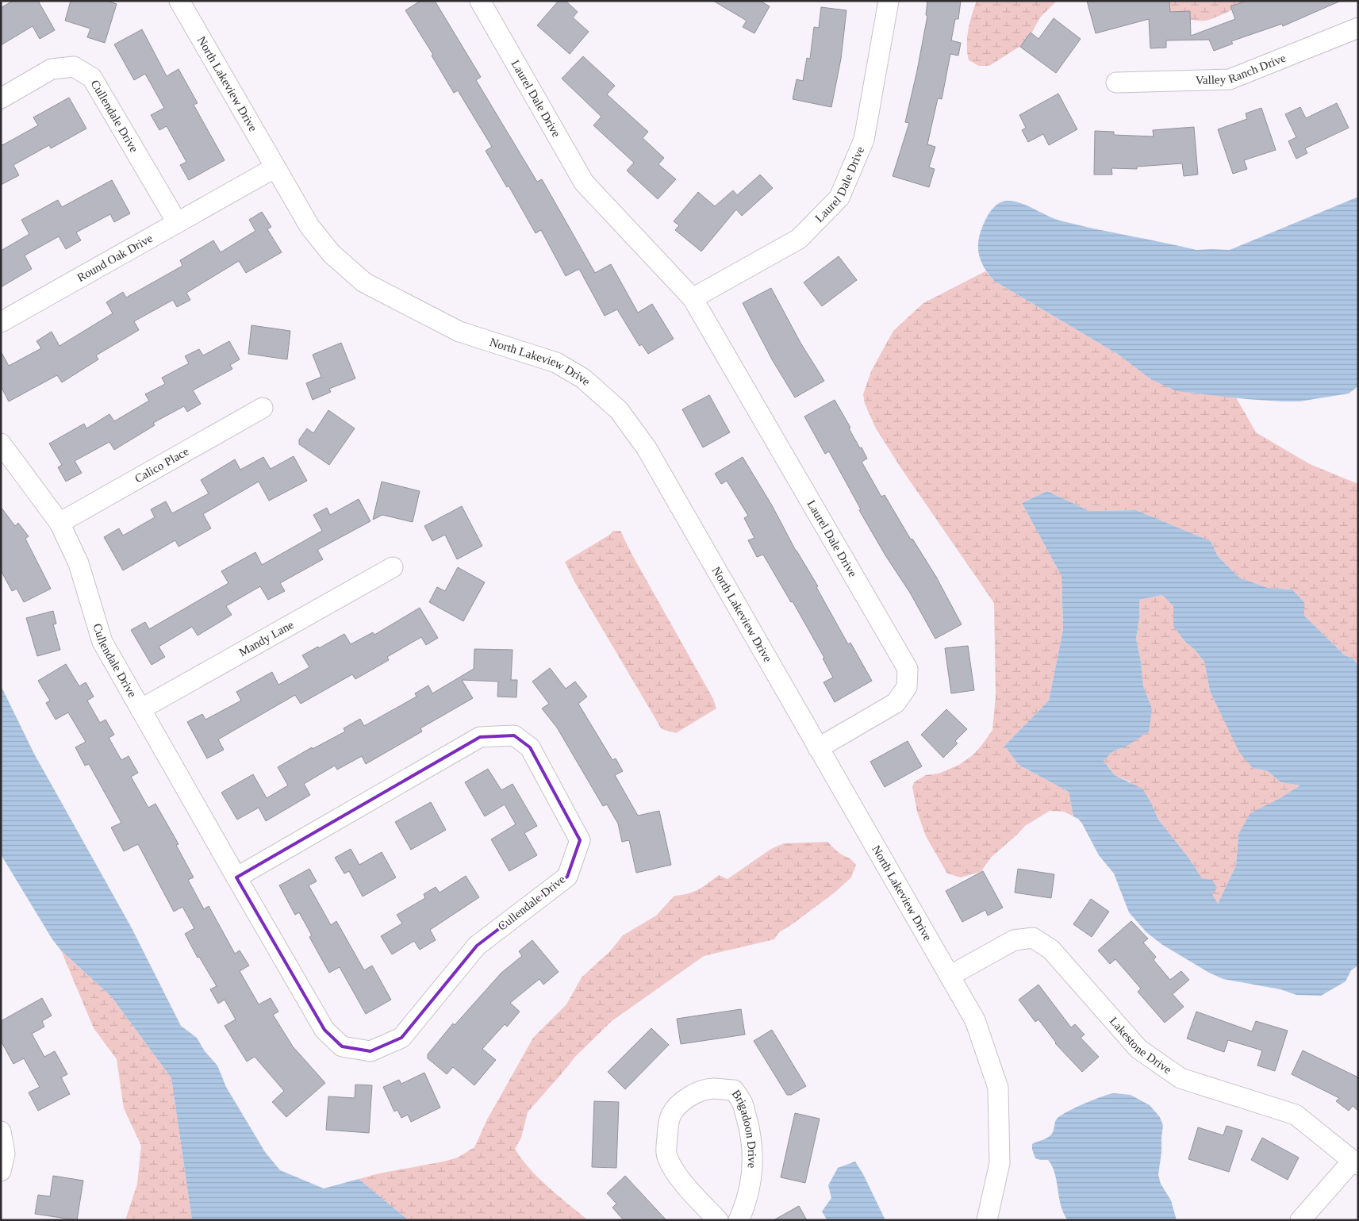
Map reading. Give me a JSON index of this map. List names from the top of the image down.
{
  "streets": {
    "street": [
      "Valley Ranch Drive",
      "North Lakeview Drive",
      "Laurel Dale Drive",
      "Cullendale Drive",
      "Round Oak Drive",
      "Calico Place",
      "Mandy Lane",
      "Lakestone Drive",
      "Brigadoon Drive"
    ]
  },
  "crossings": [
    ["North Lakeview Drive", "Laurel Dale Drive"],
    ["North Lakeview Drive", "Round Oak Drive"],
    ["North Lakeview Drive", "Lakestone Drive"],
    ["Cullendale Drive", "Round Oak Drive"],
    ["Cullendale Drive", "Calico Place"],
    ["Cullendale Drive", "Mandy Lane"]
  ]
}
